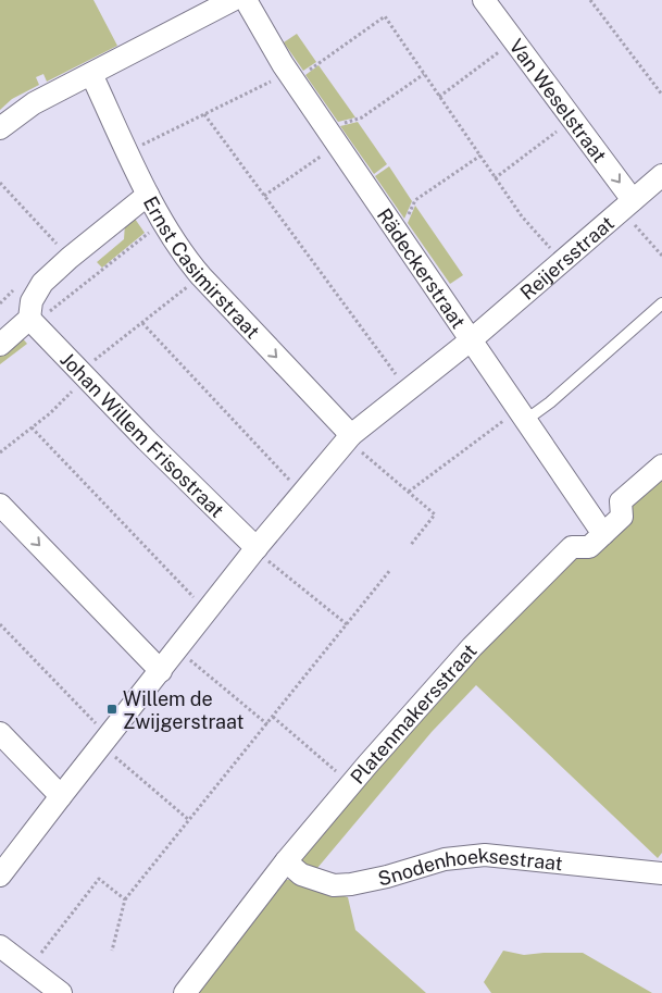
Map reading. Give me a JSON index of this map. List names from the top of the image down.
{
  "streets": {
    "street": [
      "Van Weselstraat",
      "Reijersstraat",
      "Ernst Casimirstraat",
      "Rädeckerstraat",
      "Johan Willem Frisostraat",
      "Platenmakersstraat",
      "Snodenhoeksestraat"
    ]
  },
  "crossings": [
    ["Van Weselstraat", "Reijersstraat"],
    ["Reijersstraat", "Rädeckerstraat"],
    ["Rädeckerstraat", "Platenmakersstraat"],
    ["Platenmakersstraat", "Snodenhoeksestraat"]
  ],
  "one_way": ["Van Weselstraat", "Ernst Casimirstraat"],
  "places": {
    "transit": ["Willem de Zwijgerstraat"]
  }
}
